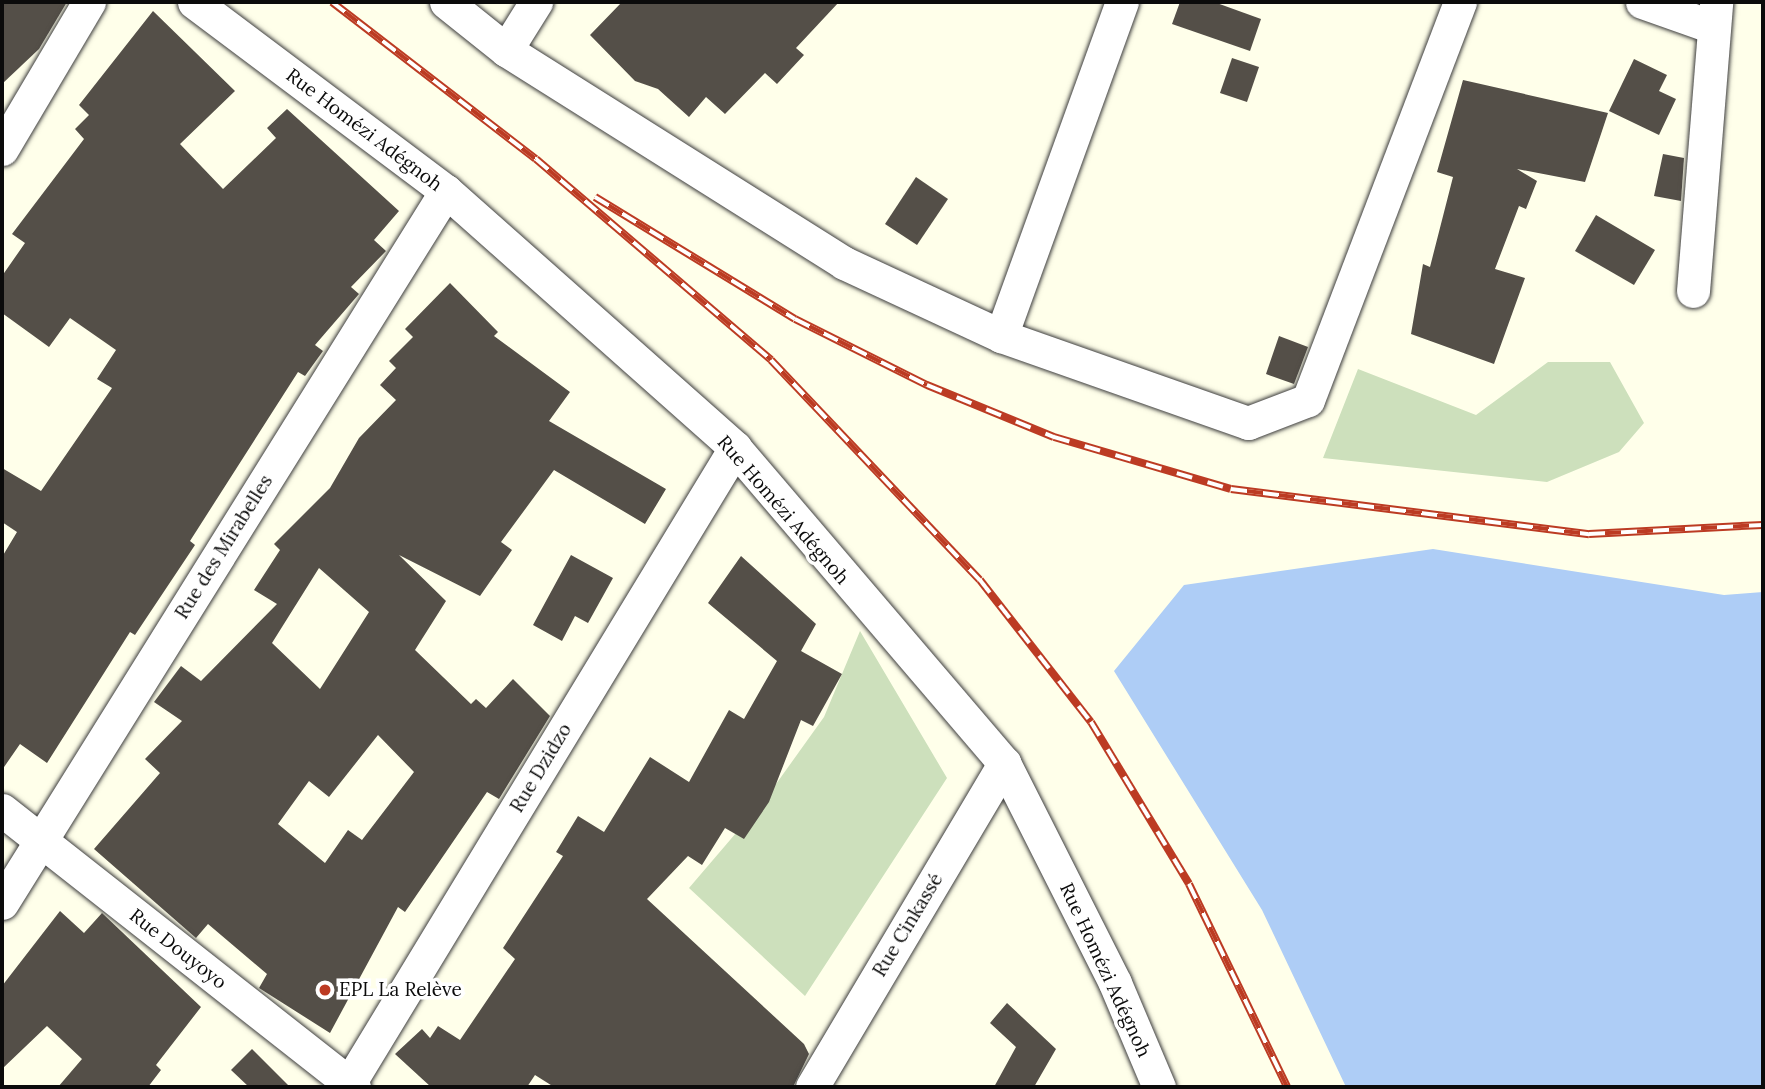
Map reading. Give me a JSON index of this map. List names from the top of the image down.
{
  "streets": {
    "street": [
      "Rue Homézi Adégnoh",
      "Rue des Mirabelles",
      "Rue Dzidzo",
      "Rue Cinkassé",
      "Rue Douyoyo"
    ]
  },
  "crossings": [
    ["Rue Homézi Adégnoh", "Rue des Mirabelles"],
    ["Rue Homézi Adégnoh", "Rue Dzidzo"],
    ["Rue Homézi Adégnoh", "Rue Cinkassé"],
    ["Rue des Mirabelles", "Rue Douyoyo"],
    ["Rue Dzidzo", "Rue Douyoyo"]
  ],
  "places": ["EPL La Relève"]
}
